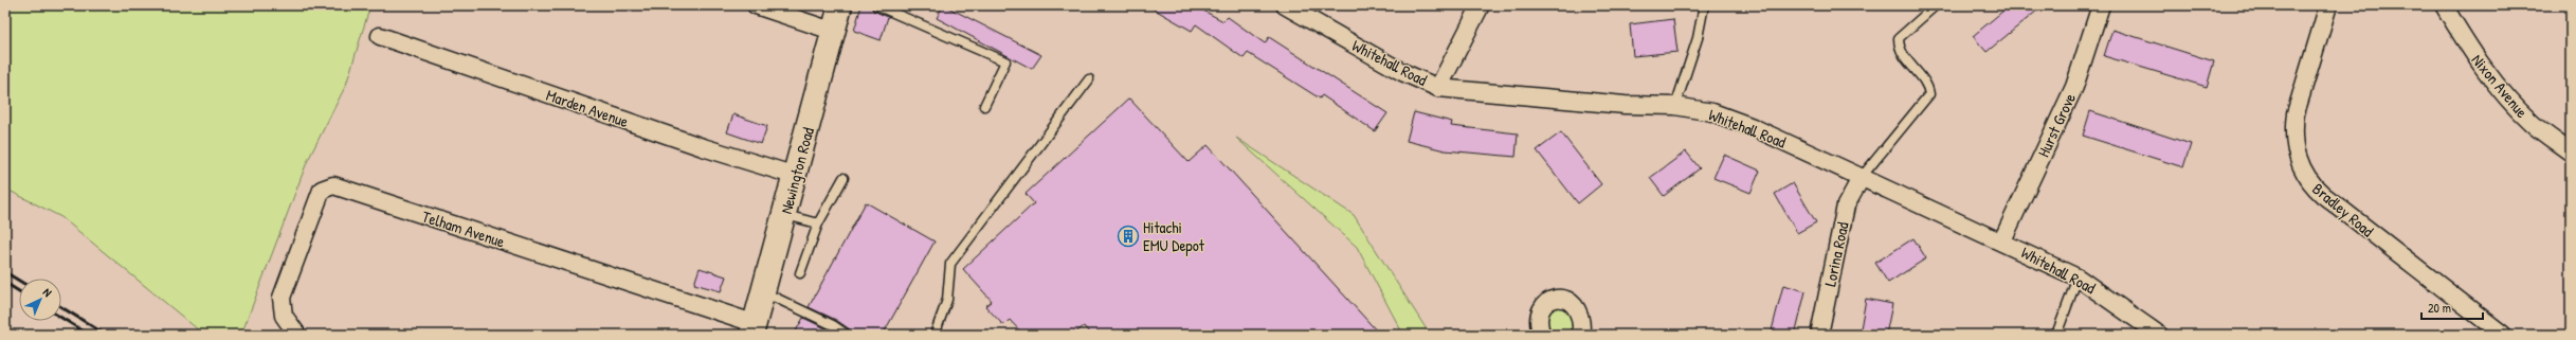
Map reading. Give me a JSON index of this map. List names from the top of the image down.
{
  "streets": {
    "main road": ["Newington Road"],
    "street": [
      "Whitehall Road",
      "Nixon Avenue",
      "Marden Avenue",
      "Hurst Grove",
      "Bradley Road",
      "Telham Avenue",
      "Lorina Road"
    ]
  },
  "crossings": [
    ["Whitehall Road", "Hurst Grove"],
    ["Whitehall Road", "Lorina Road"],
    ["Marden Avenue", "Newington Road"],
    ["Newington Road", "Telham Avenue"]
  ],
  "places": {
    "building": ["Hitachi EMU Depot"]
  },
  "scale_bar": "20 m",
  "north": "top right"
}
